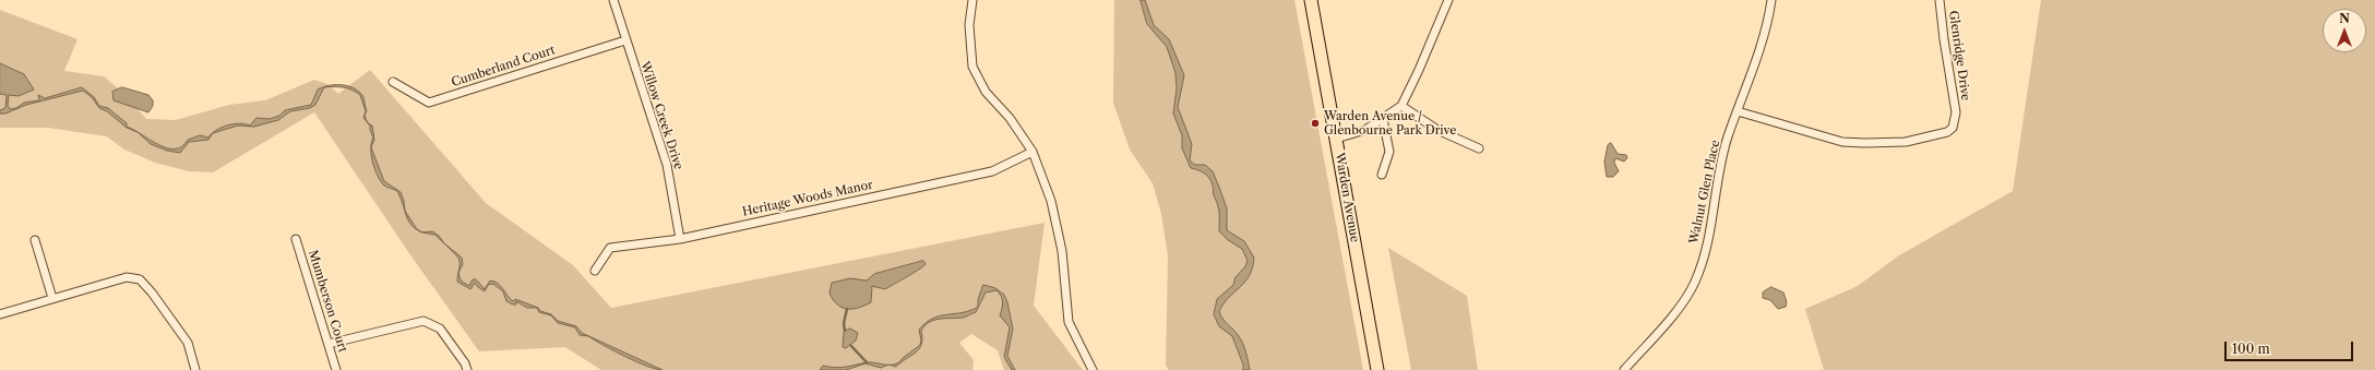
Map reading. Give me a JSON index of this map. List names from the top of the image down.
{
  "streets": {
    "main road": ["Warden Avenue"],
    "street": [
      "Glenridge Drive",
      "Cumberland Court",
      "Willow Creek Drive",
      "Walnut Glen Place",
      "Heritage Woods Manor",
      "Mumberson Court"
    ]
  },
  "crossings": [
    ["Glenridge Drive", "Walnut Glen Place"],
    ["Cumberland Court", "Willow Creek Drive"],
    ["Willow Creek Drive", "Heritage Woods Manor"]
  ],
  "places": ["Warden Avenue / Glenbourne Park Drive"],
  "scale_bar": "100 m",
  "north": "top"
}
